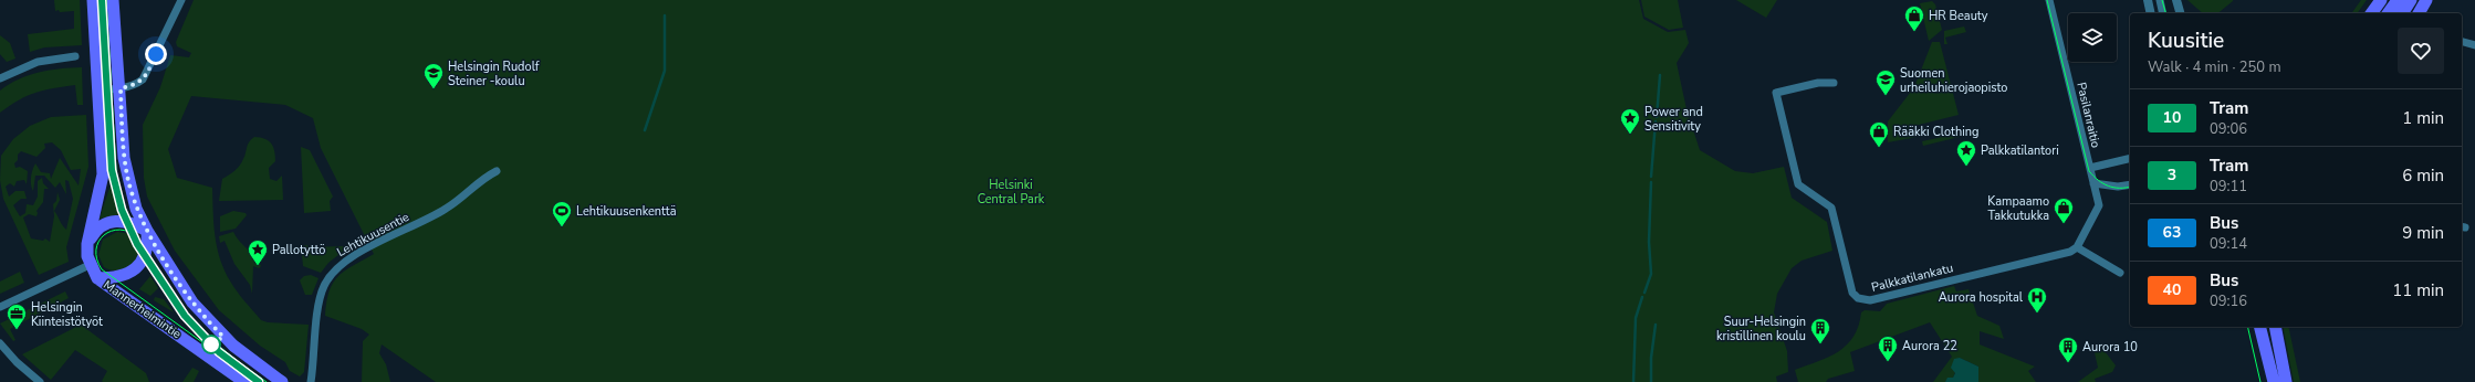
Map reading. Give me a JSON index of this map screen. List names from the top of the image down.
{
  "streets": {
    "main road": ["Mannerheimintie"],
    "street": ["Pasilanraitio", "Lehtikuusentie", "Palkkatilankatu"]
  },
  "parks": ["Helsinki Central Park"],
  "places": {
    "shop": ["HR Beauty", "Rääkki Clothing", "Kampaamo Takkutukka"],
    "school or university": ["Helsingin Rudolf Steiner -koulu", "Suomen urheiluhierojaopisto"],
    "place": ["Power and Sensitivity", "Palkkatilantori", "Pallotyttö"],
    "sports": ["Lehtikuusenkenttä"],
    "hospital": ["Aurora hospital"],
    "office": ["Helsingin Kiinteistötyöt"],
    "building": ["Suur-Helsingin kristillinen koulu", "Aurora 22", "Aurora 10"]
  },
  "lines": ["tram line 10"],
  "page": {
    "heading": ["Kuusitie", "Walk · 4 min · 250 m"],
    "list": [
      {
        "mark": "10",
        "name": "Tram",
        "note": "09:06",
        "value": "1 min"
      },
      {
        "mark": "3",
        "name": "Tram",
        "note": "09:11",
        "value": "6 min"
      },
      {
        "mark": "63",
        "name": "Bus",
        "note": "09:14",
        "value": "9 min"
      },
      {
        "mark": "40",
        "name": "Bus",
        "note": "09:16",
        "value": "11 min"
      }
    ]
  }
}
